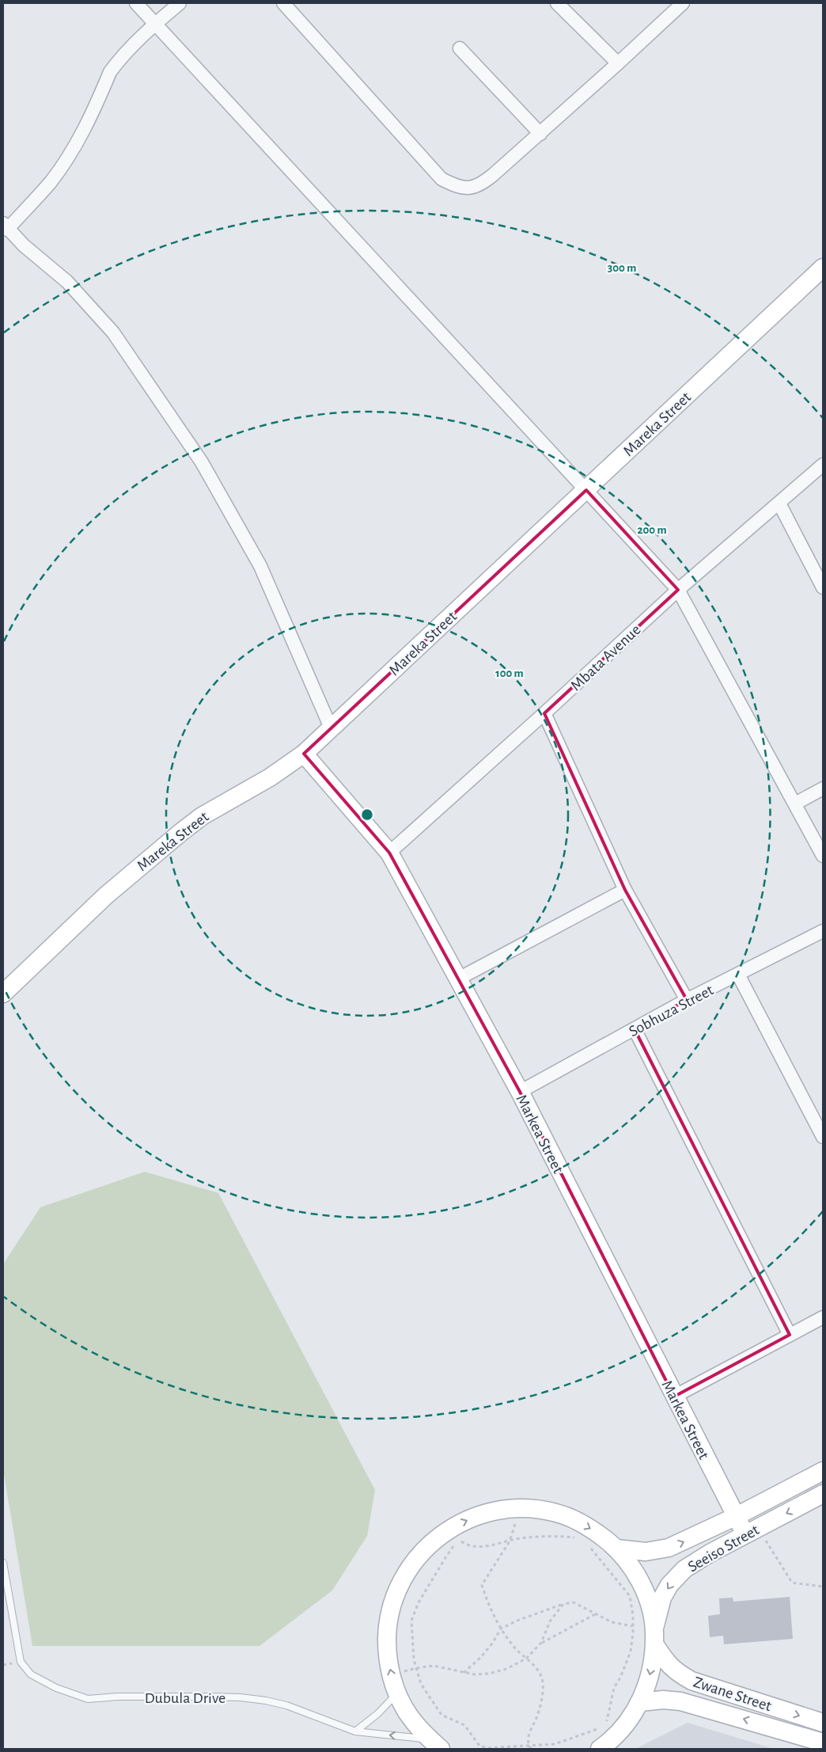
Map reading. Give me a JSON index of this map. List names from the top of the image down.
{
  "streets": {
    "street": [
      "Mareka Street",
      "Mbata Avenue",
      "Sobhuza Street",
      "Markea Street",
      "Seeiso Street",
      "Zwane Street"
    ],
    "lane": ["Dubula Drive"]
  },
  "crossings": [
    ["Mareka Street", "Markea Street"],
    ["Mbata Avenue", "Markea Street"],
    ["Sobhuza Street", "Markea Street"],
    ["Markea Street", "Seeiso Street"],
    ["Seeiso Street", "Zwane Street"]
  ],
  "rings": ["300 m", "200 m", "100 m"]
}
